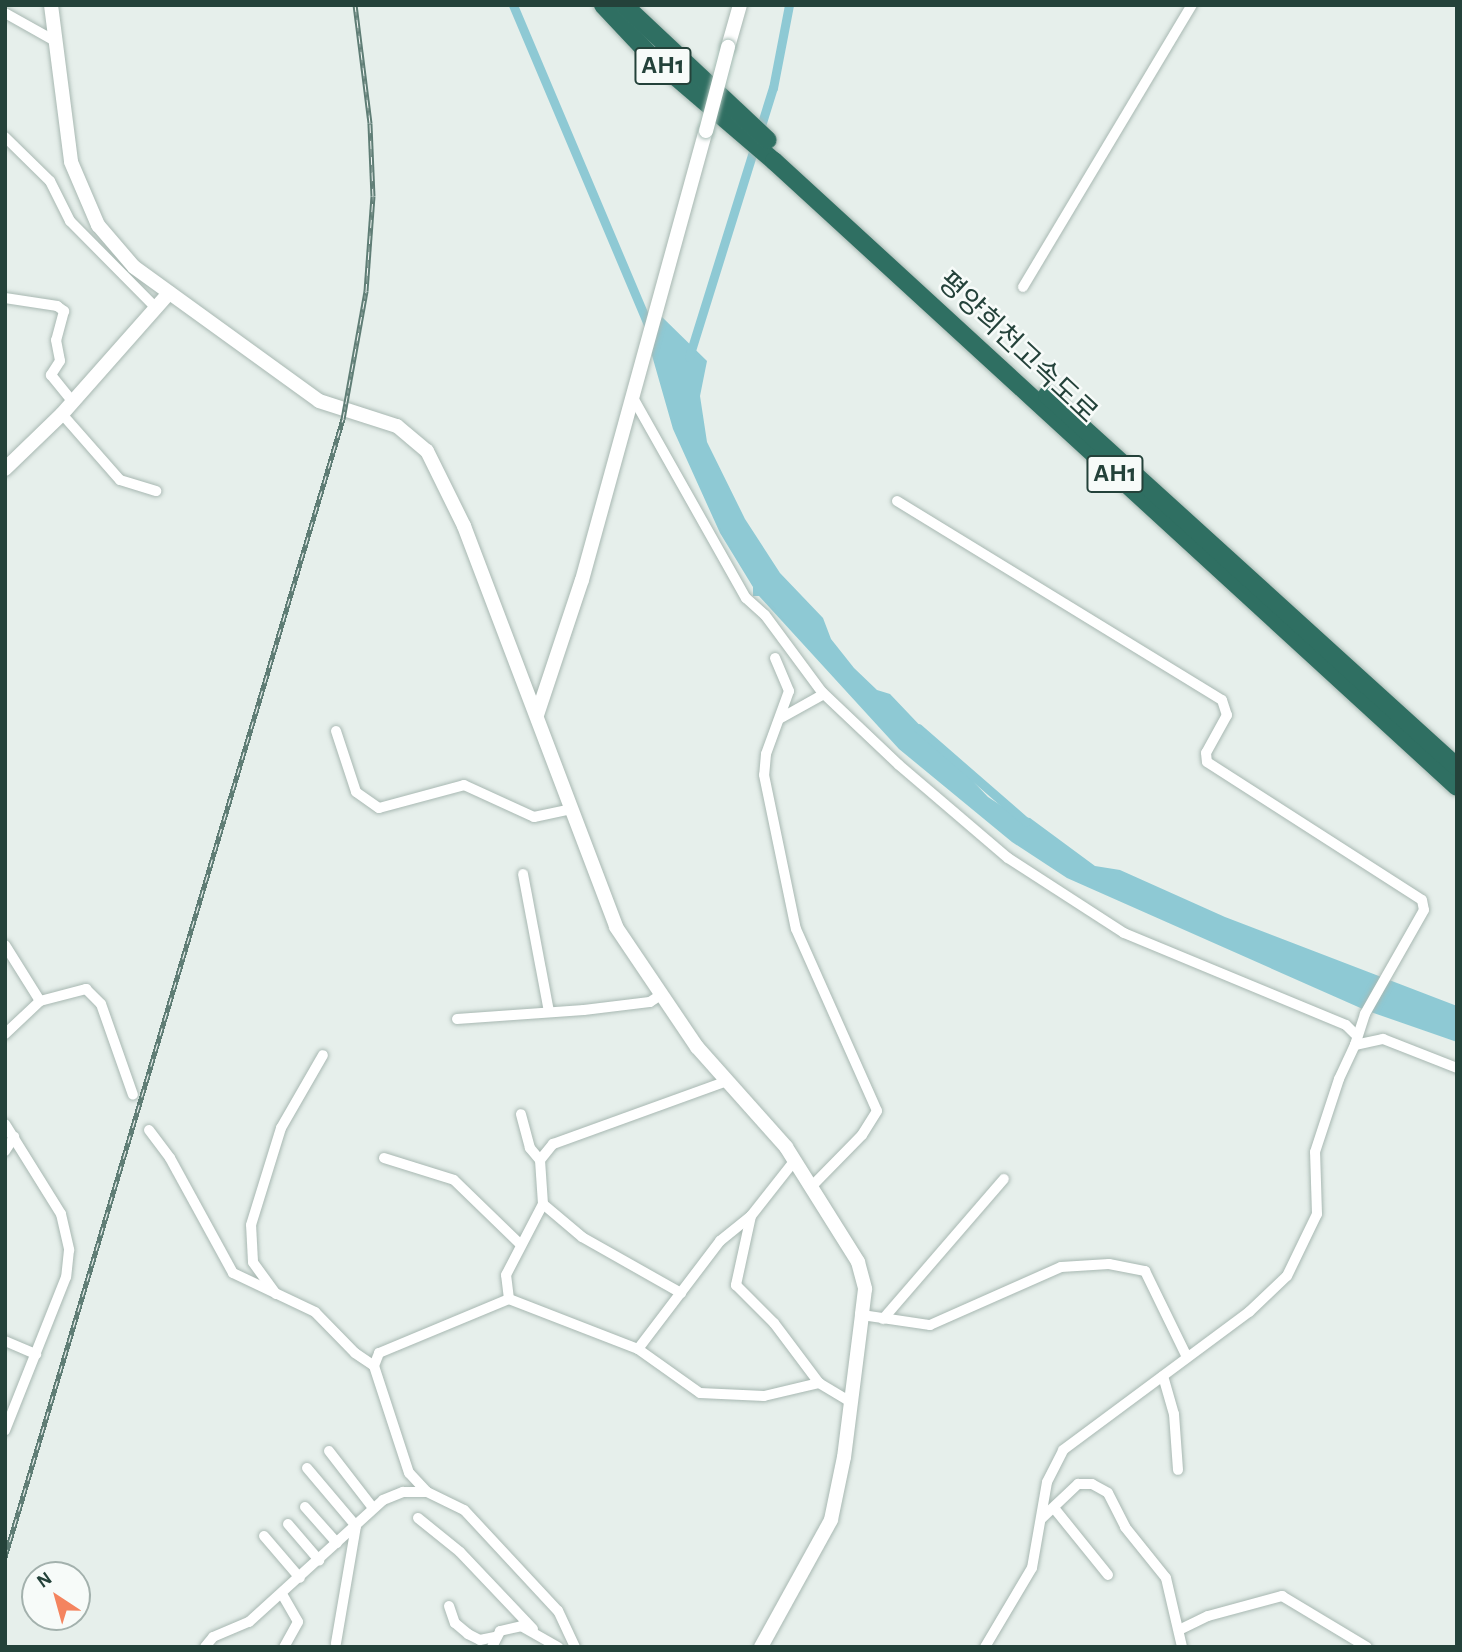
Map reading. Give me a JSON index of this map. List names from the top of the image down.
{
  "streets": {
    "highway": ["AH1", "평양희천고속도로"]
  },
  "north": "top left"
}
